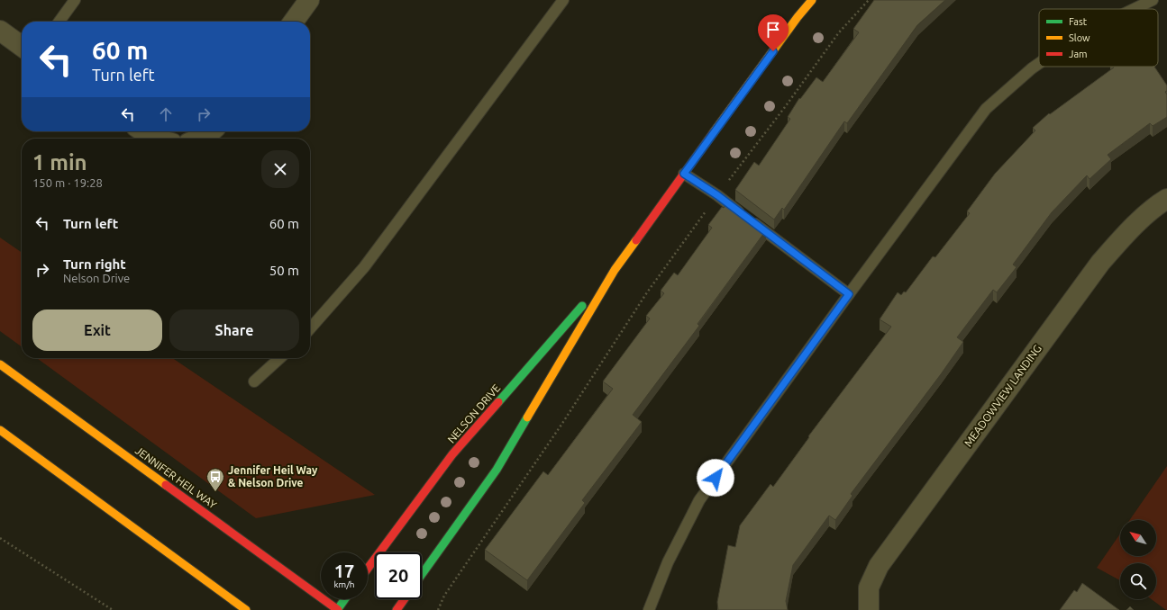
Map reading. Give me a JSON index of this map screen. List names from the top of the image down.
{
  "streets": {
    "street": ["MEADOWVIEW LANDING", "NELSON DRIVE", "JENNIFER HEIL WAY"]
  },
  "places": {
    "bus stop": ["Jennifer Heil Way & Nelson Drive"]
  },
  "legend": ["Fast", "Slow", "Jam"],
  "north": "top left",
  "page": {
    "turn": ["60 m", "Turn left"],
    "heading": ["1 min", "150 m · 19:28"],
    "list": [
      {
        "name": "Turn left",
        "value": "60 m"
      },
      {
        "name": "Turn right",
        "note": "Nelson Drive",
        "value": "50 m"
      }
    ],
    "buttons": ["Exit", "Share"],
    "speed": "17 km/h",
    "limit": "20"
  }
}
